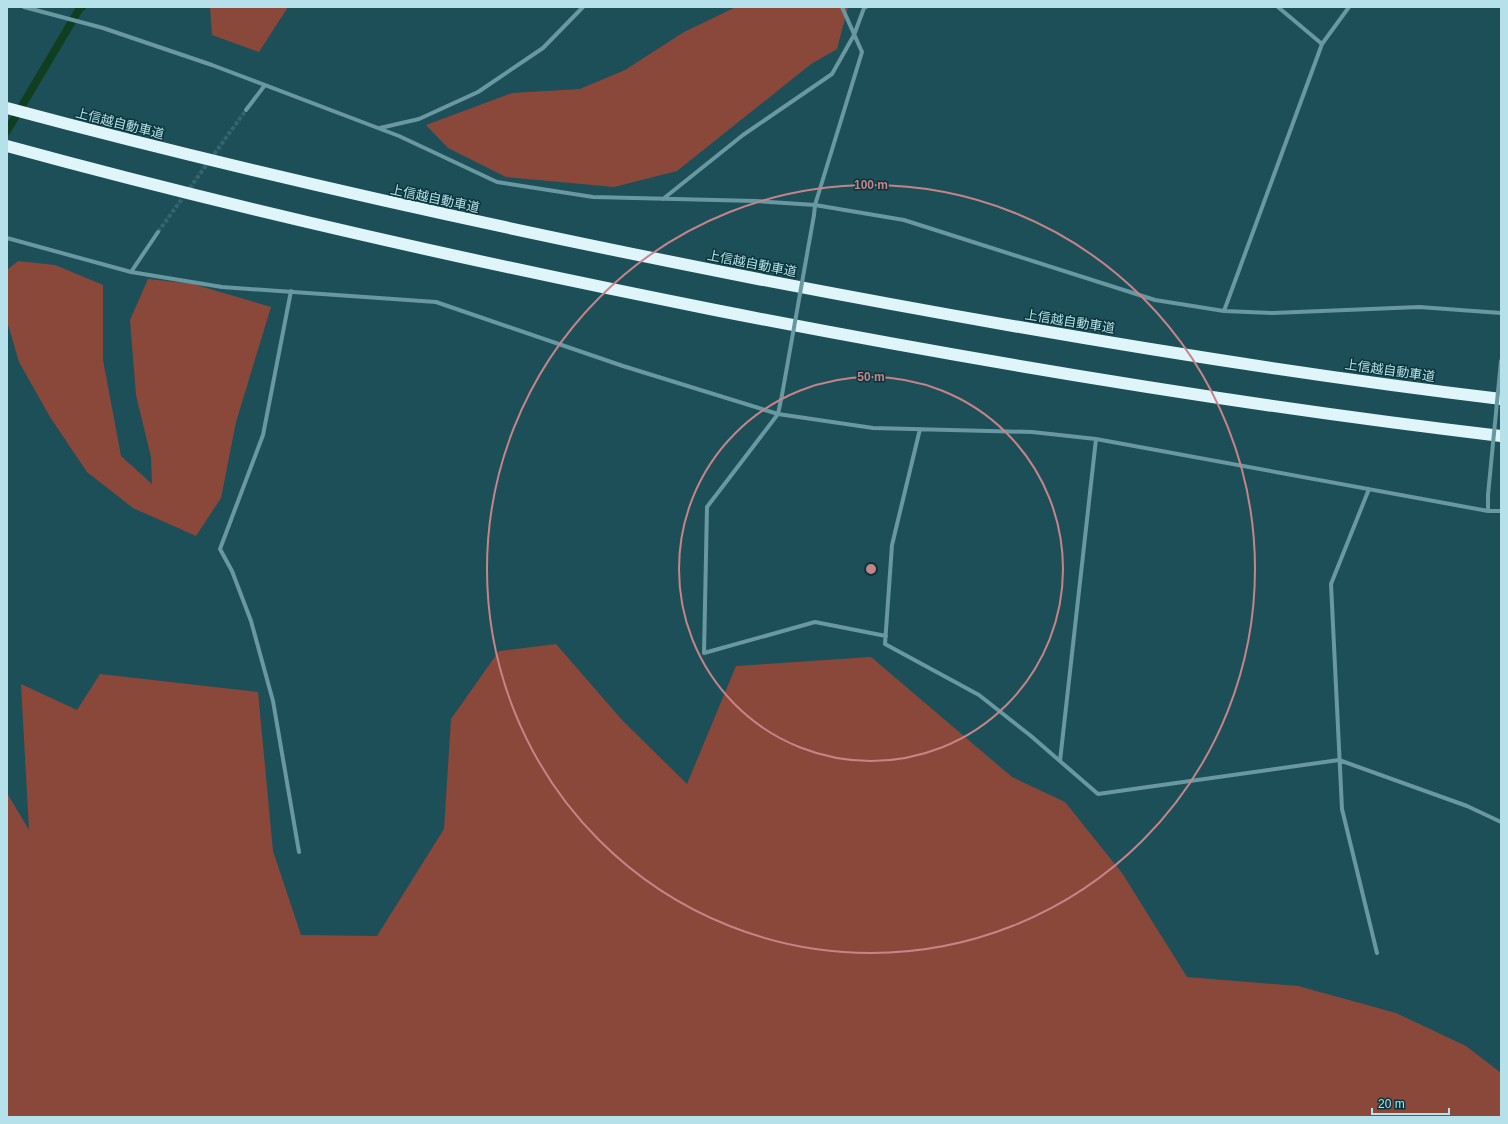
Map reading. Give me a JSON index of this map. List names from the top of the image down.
{
  "streets": {
    "highway": ["上信越自動車道"]
  },
  "scale_bar": "20 m",
  "rings": ["100 m", "50 m"]
}
